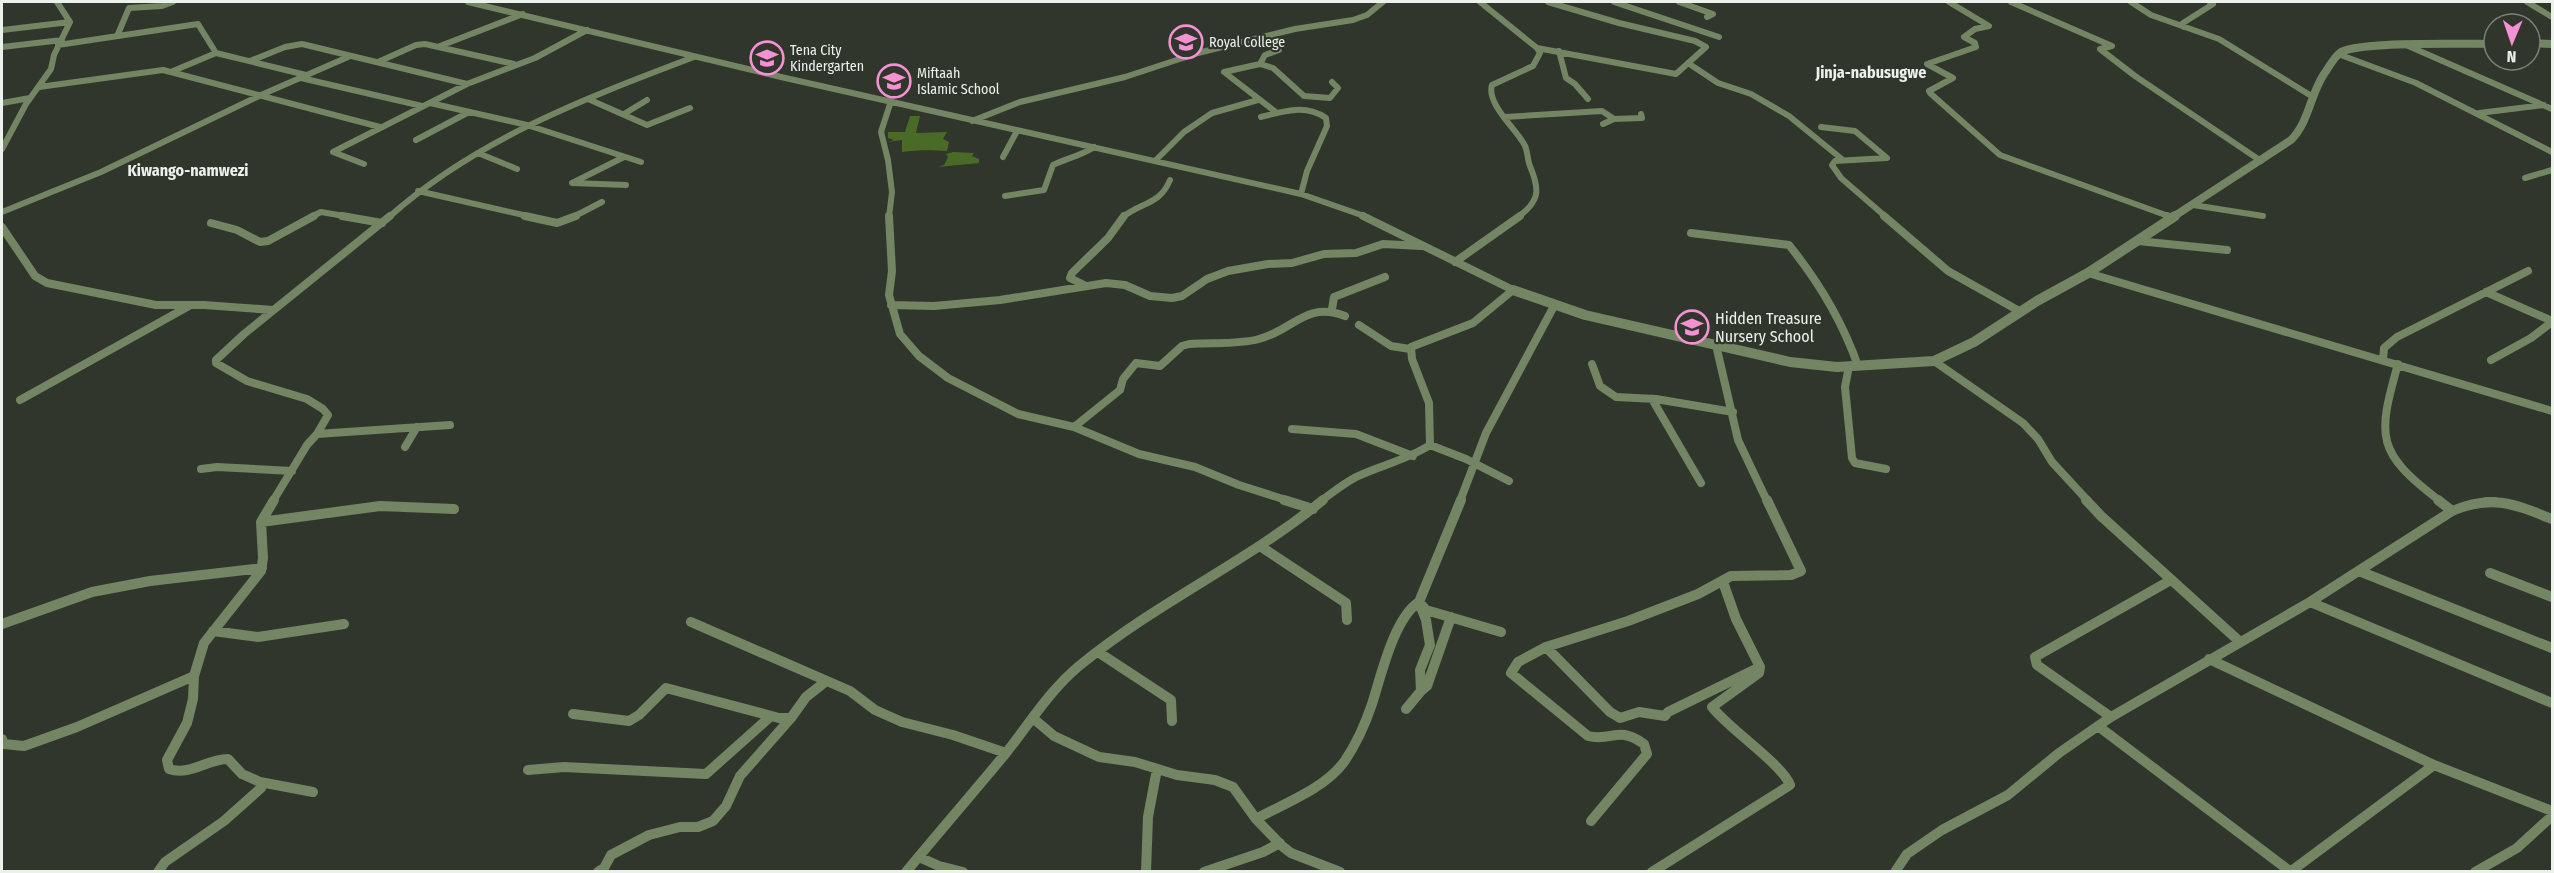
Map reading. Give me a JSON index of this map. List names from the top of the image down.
{
  "districts": ["Jinja-nabusugwe", "Kiwango-namwezi"],
  "places": {
    "school or university": [
      "Royal College",
      "Tena City Kindergarten",
      "Miftaah Islamic School",
      "Hidden Treasure Nursery School"
    ]
  },
  "north": "bottom"
}
